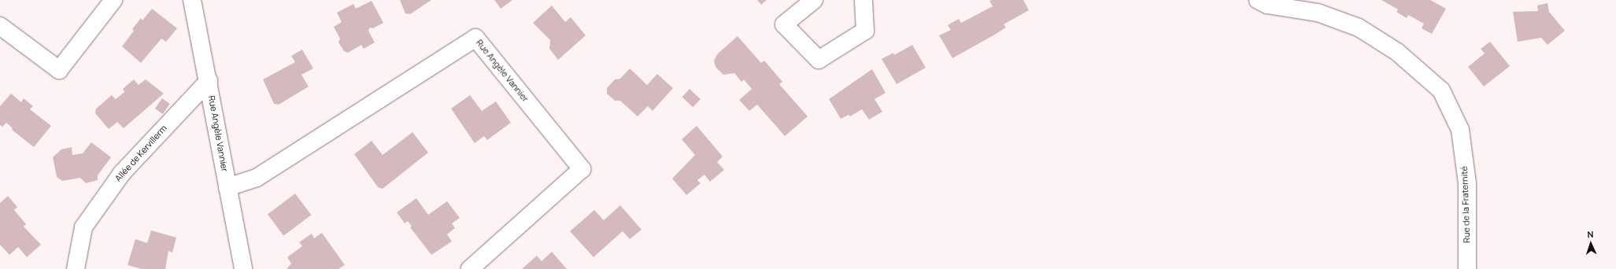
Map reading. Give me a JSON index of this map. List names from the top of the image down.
{
  "streets": {
    "street": ["Rue Angèle Vannier", "Allée de Kervillerm", "Rue de la Fraternité"]
  },
  "crossings": [
    ["Rue Angèle Vannier", "Allée de Kervillerm"]
  ],
  "north": "top"
}
